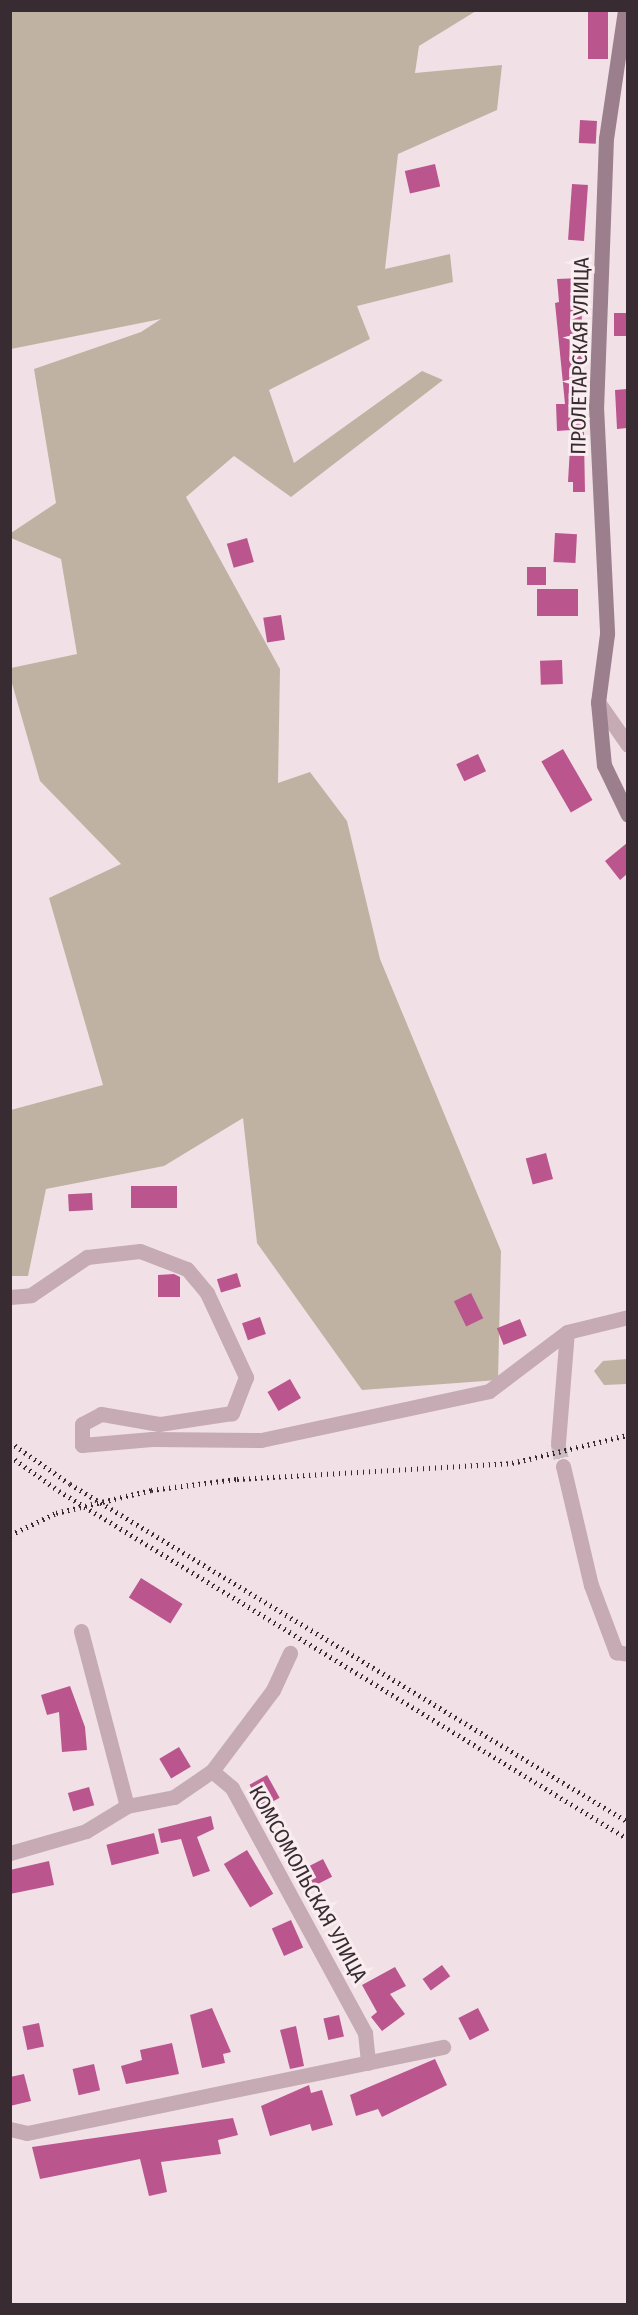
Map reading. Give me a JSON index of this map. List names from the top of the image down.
{
  "streets": {
    "street": ["ПРОЛЕТАРСКАЯ УЛИЦА", "КОМСОМОЛЬСКАЯ УЛИЦА"]
  }
}
